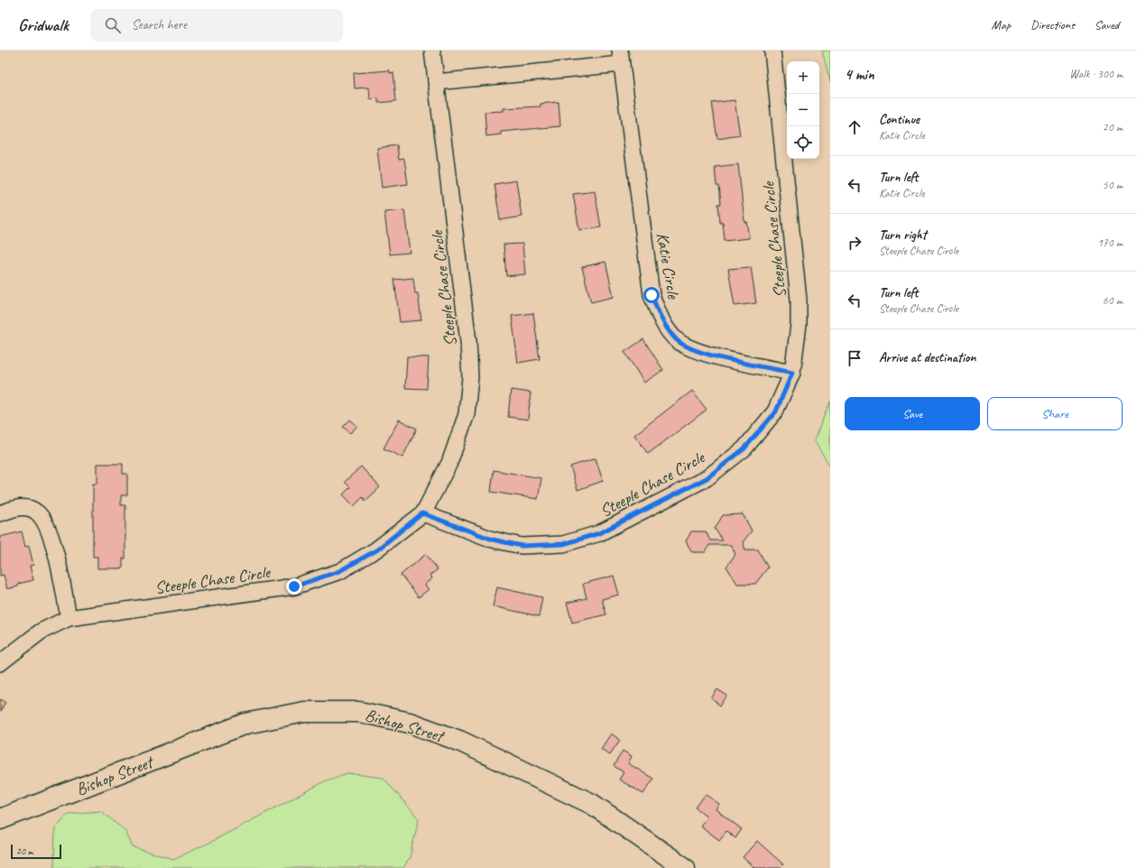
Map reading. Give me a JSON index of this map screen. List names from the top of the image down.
{
  "streets": {
    "street": ["Steeple Chase Circle", "Katie Circle", "Bishop Street"]
  },
  "crossings": [
    ["Steeple Chase Circle", "Katie Circle"]
  ],
  "scale_bar": "20 m",
  "page": {
    "header": "Gridwalk",
    "search": "Search here",
    "nav": ["Map", "Directions", "Saved"],
    "heading": ["4 min", "Walk · 300 m"],
    "map_buttons": ["+", "−"],
    "list": [
      ["Continue", "Katie Circle", "20 m"],
      ["Turn left", "Katie Circle", "50 m"],
      ["Turn right", "Steeple Chase Circle", "170 m"],
      ["Turn left", "Steeple Chase Circle", "60 m"],
      "Arrive at destination"
    ],
    "buttons": ["Save", "Share"],
    "scale": "20 m"
  }
}
